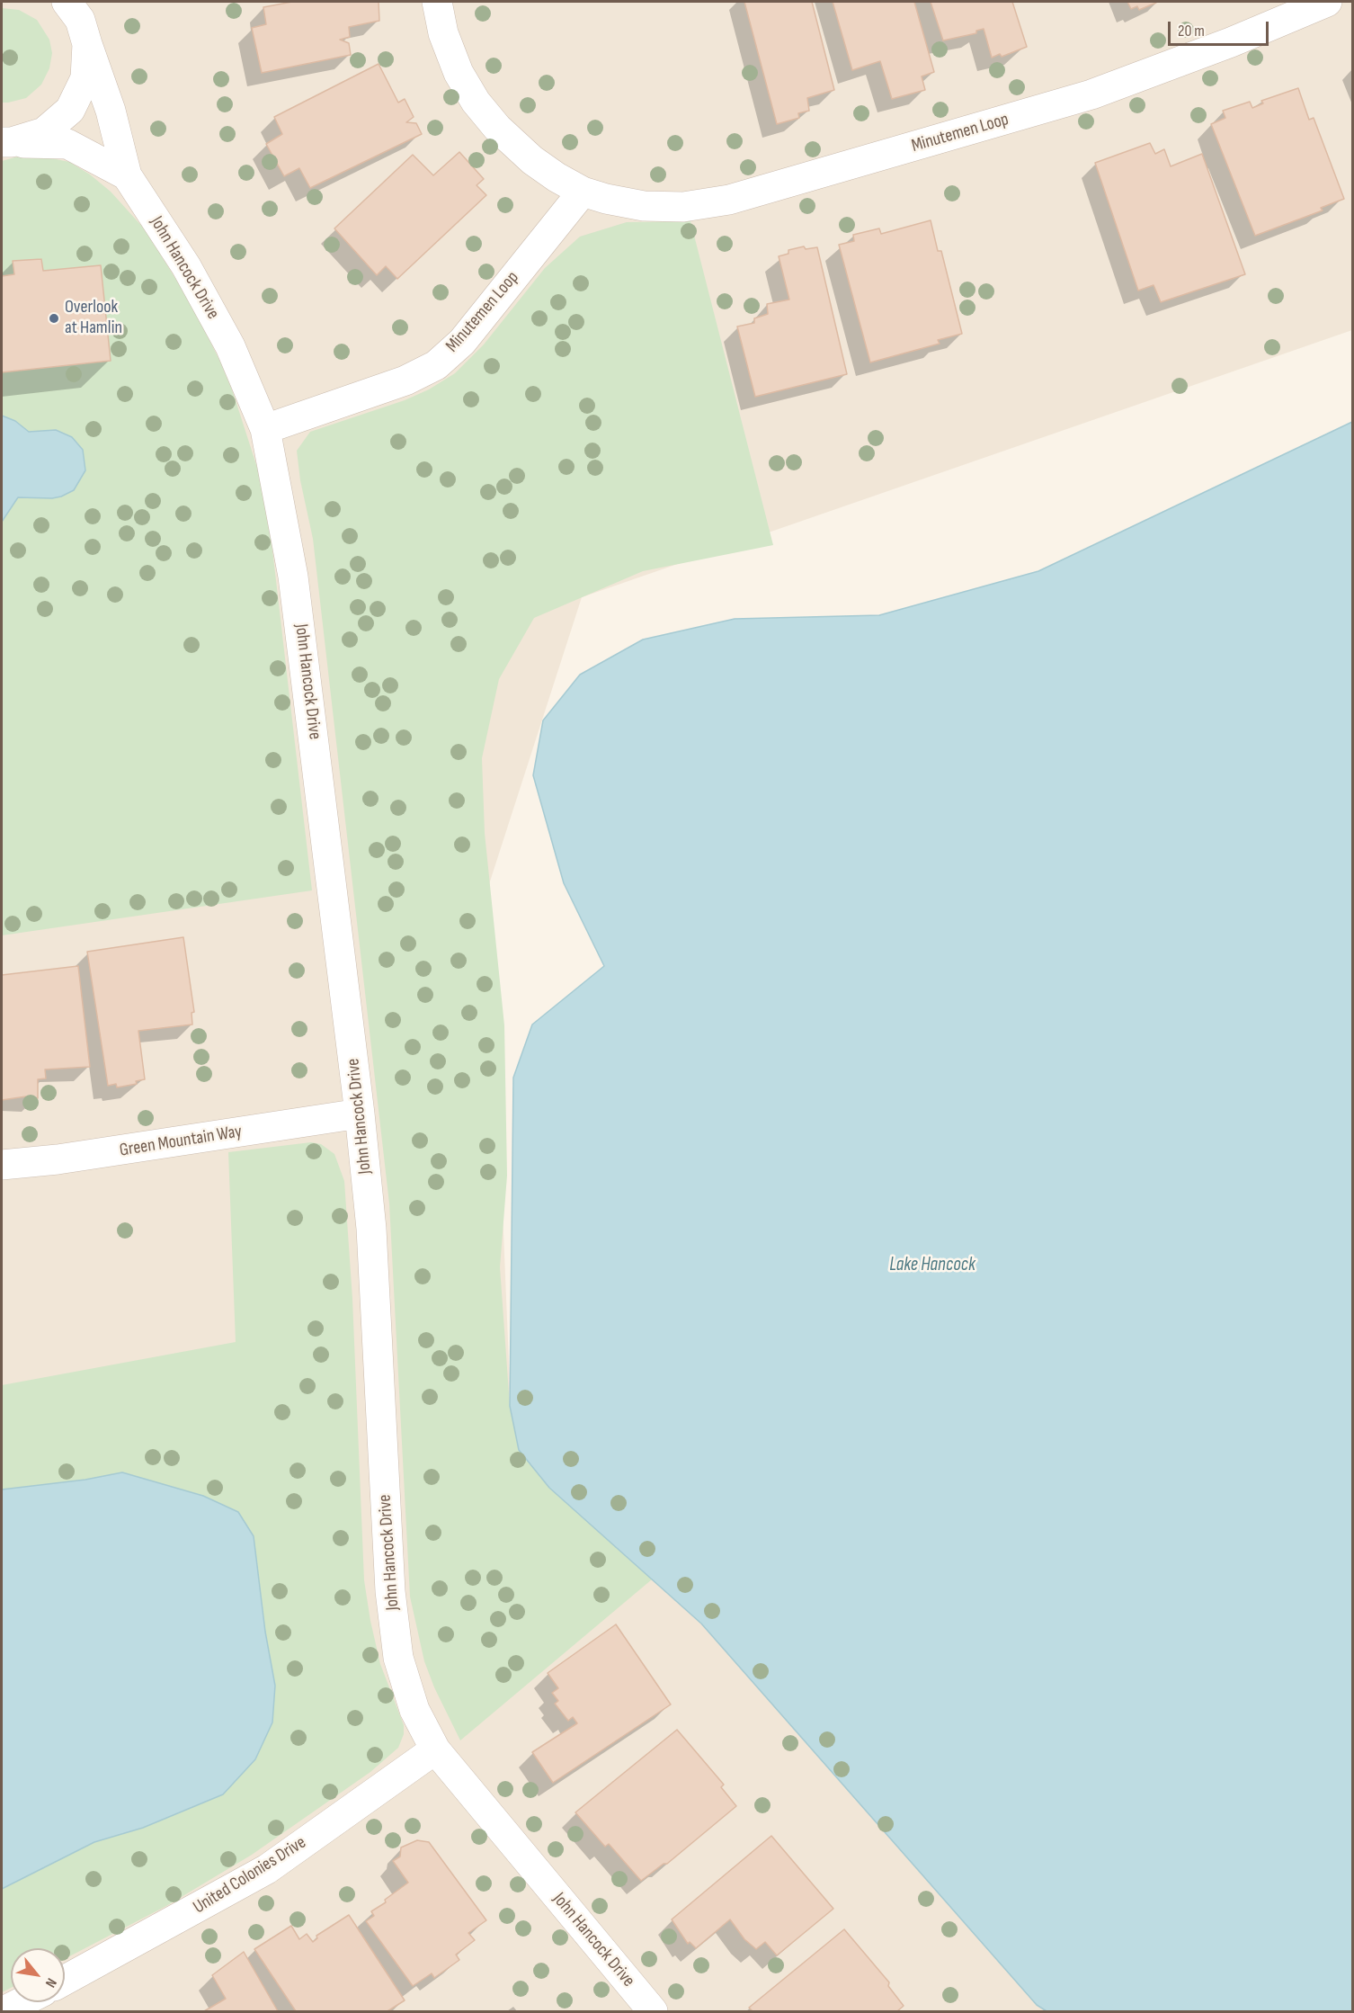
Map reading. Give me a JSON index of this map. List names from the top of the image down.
{
  "streets": {
    "street": [
      "Minutemen Loop",
      "John Hancock Drive",
      "Green Mountain Way",
      "United Colonies Drive"
    ]
  },
  "crossings": [
    ["Minutemen Loop", "John Hancock Drive"],
    ["John Hancock Drive", "Green Mountain Way"],
    ["John Hancock Drive", "United Colonies Drive"]
  ],
  "water": ["Lake Hancock"],
  "places": ["Overlook at Hamlin"],
  "scale_bar": "20 m",
  "north": "bottom right"
}
